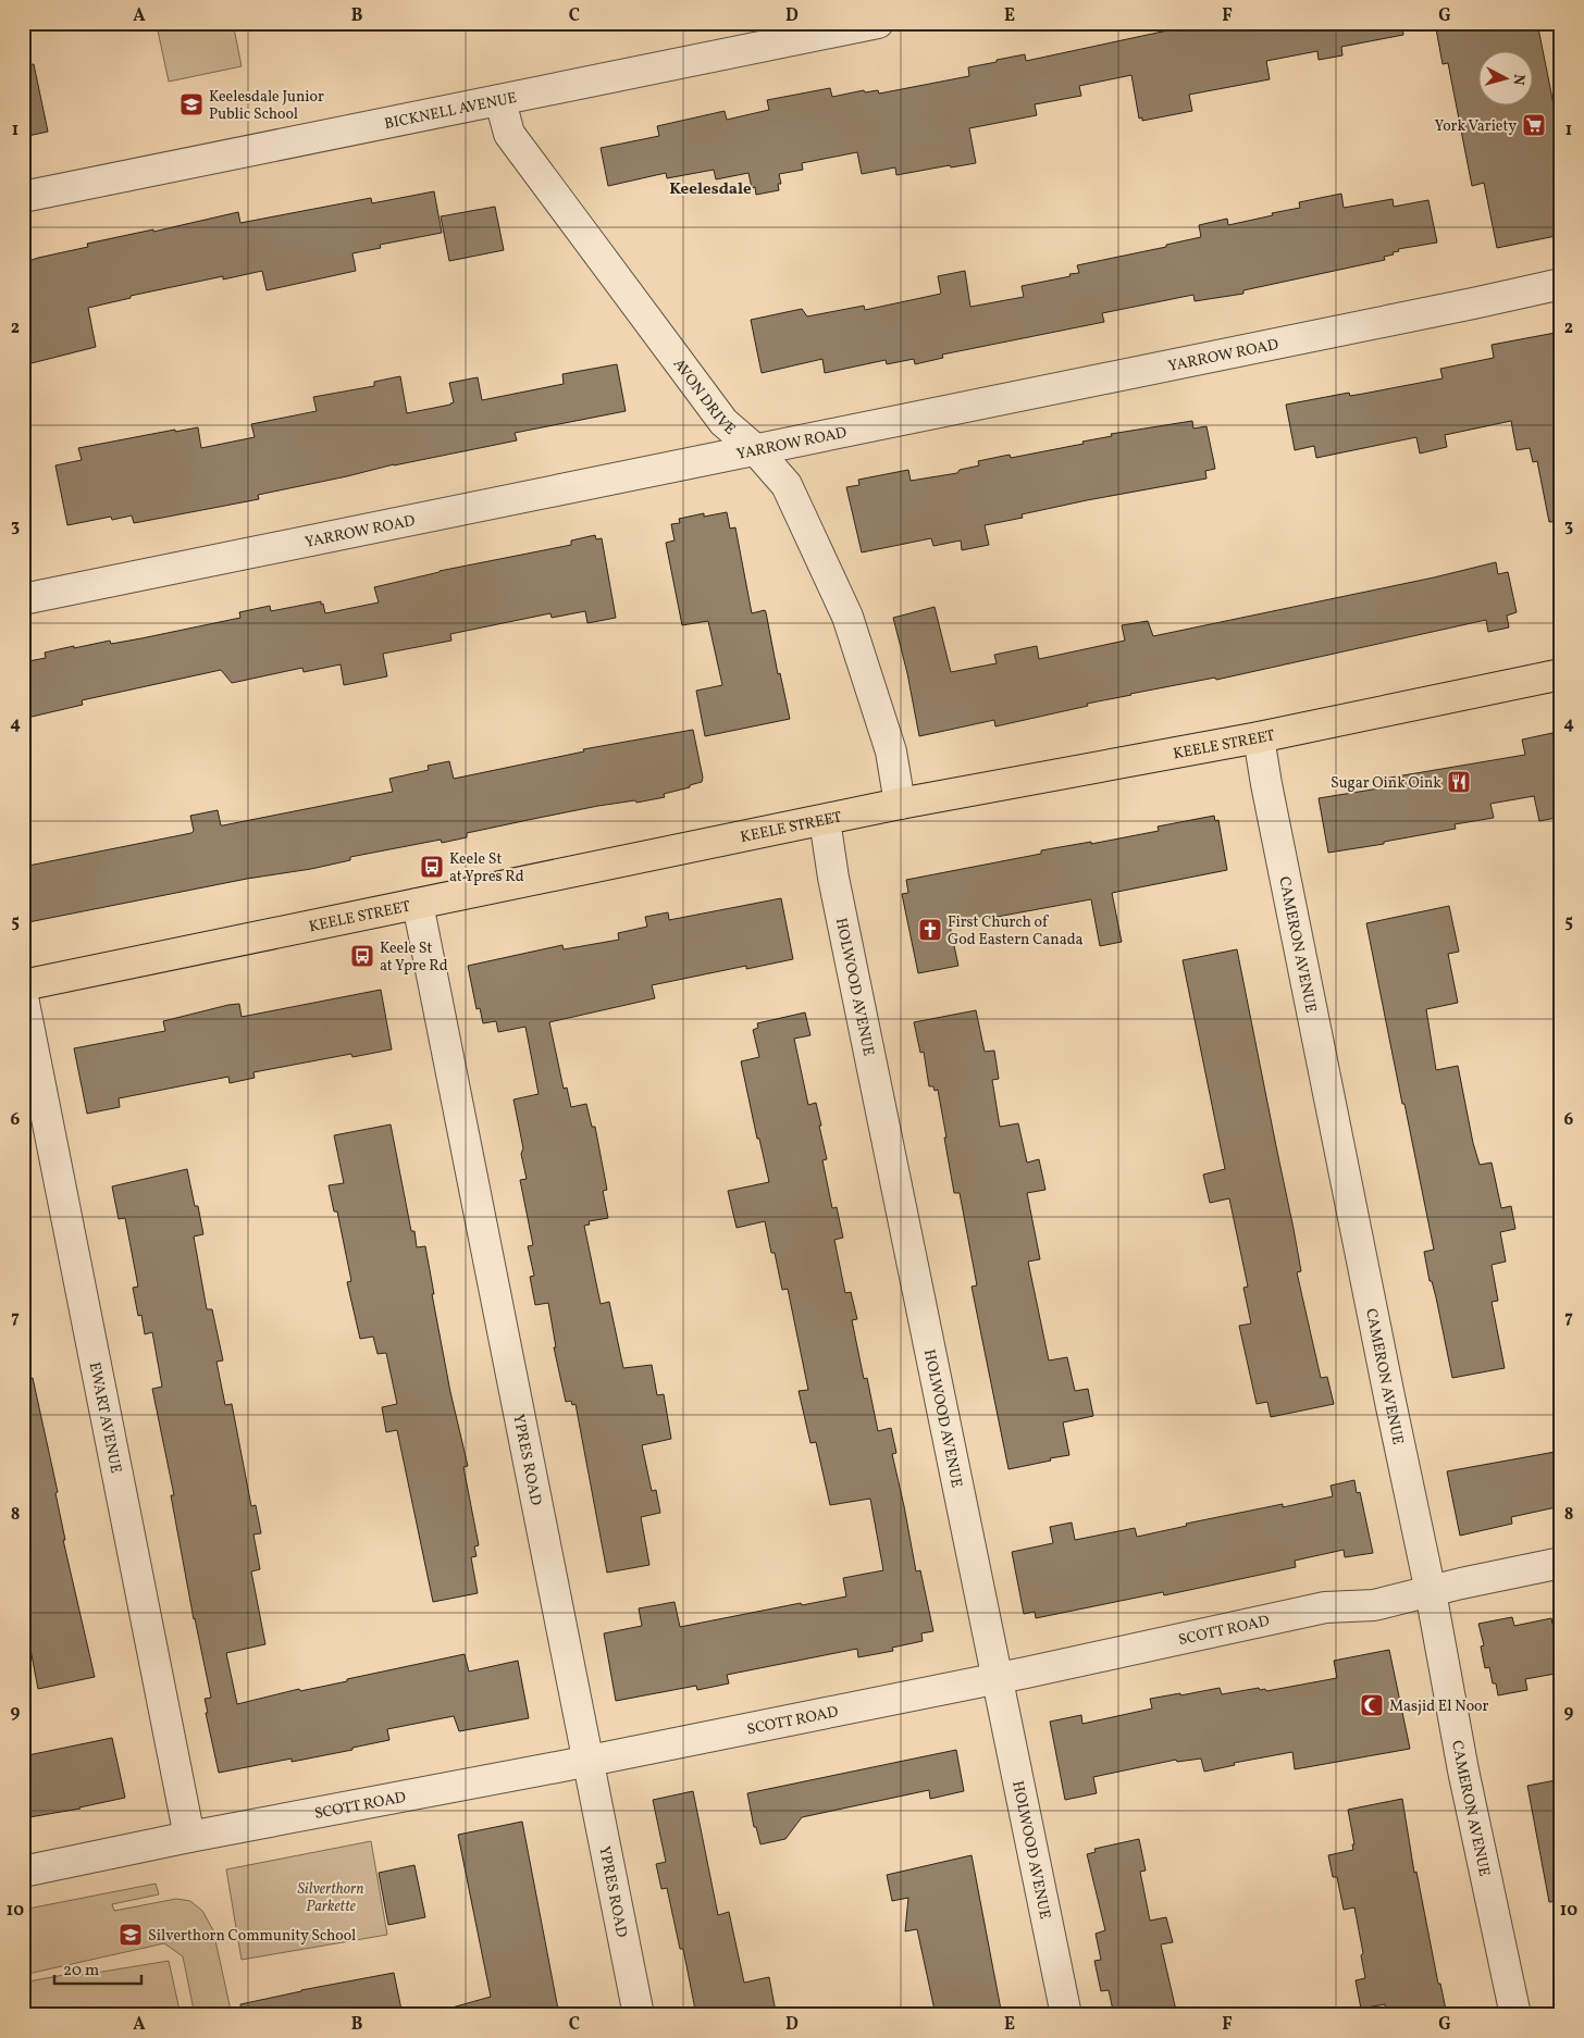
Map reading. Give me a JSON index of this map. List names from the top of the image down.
{
  "streets": {
    "main road": ["KEELE STREET"],
    "street": [
      "BICKNELL AVENUE",
      "YARROW ROAD",
      "AVON DRIVE",
      "CAMERON AVENUE",
      "HOLWOOD AVENUE",
      "EWART AVENUE",
      "YPRES ROAD",
      "SCOTT ROAD"
    ]
  },
  "crossings": [
    ["BICKNELL AVENUE", "AVON DRIVE"],
    ["YARROW ROAD", "AVON DRIVE"],
    ["AVON DRIVE", "KEELE STREET"],
    ["KEELE STREET", "CAMERON AVENUE"],
    ["KEELE STREET", "HOLWOOD AVENUE"],
    ["KEELE STREET", "YPRES ROAD"],
    ["CAMERON AVENUE", "SCOTT ROAD"],
    ["HOLWOOD AVENUE", "SCOTT ROAD"],
    ["EWART AVENUE", "SCOTT ROAD"],
    ["YPRES ROAD", "SCOTT ROAD"]
  ],
  "districts": ["Keelesdale"],
  "parks": ["Silverthorn Parkette"],
  "places": {
    "school or university": ["Keelesdale Junior Public School", "Silverthorn Community School"],
    "supermarket": ["York Variety"],
    "restaurant": ["Sugar Oink Oink"],
    "bus stop": ["Keele St at Ypres Rd", "Keele St at Ypre Rd"],
    "church": ["First Church of God Eastern Canada"],
    "mosque": ["Masjid El Noor"]
  },
  "scale_bar": "20 m",
  "north": "right",
  "grid": {
    "columns": [
      "A",
      "B",
      "C",
      "D",
      "E",
      "F",
      "G"
    ],
    "rows": [
      "1",
      "2",
      "3",
      "4",
      "5",
      "6",
      "7",
      "8",
      "9",
      "10"
    ]
  }
}
